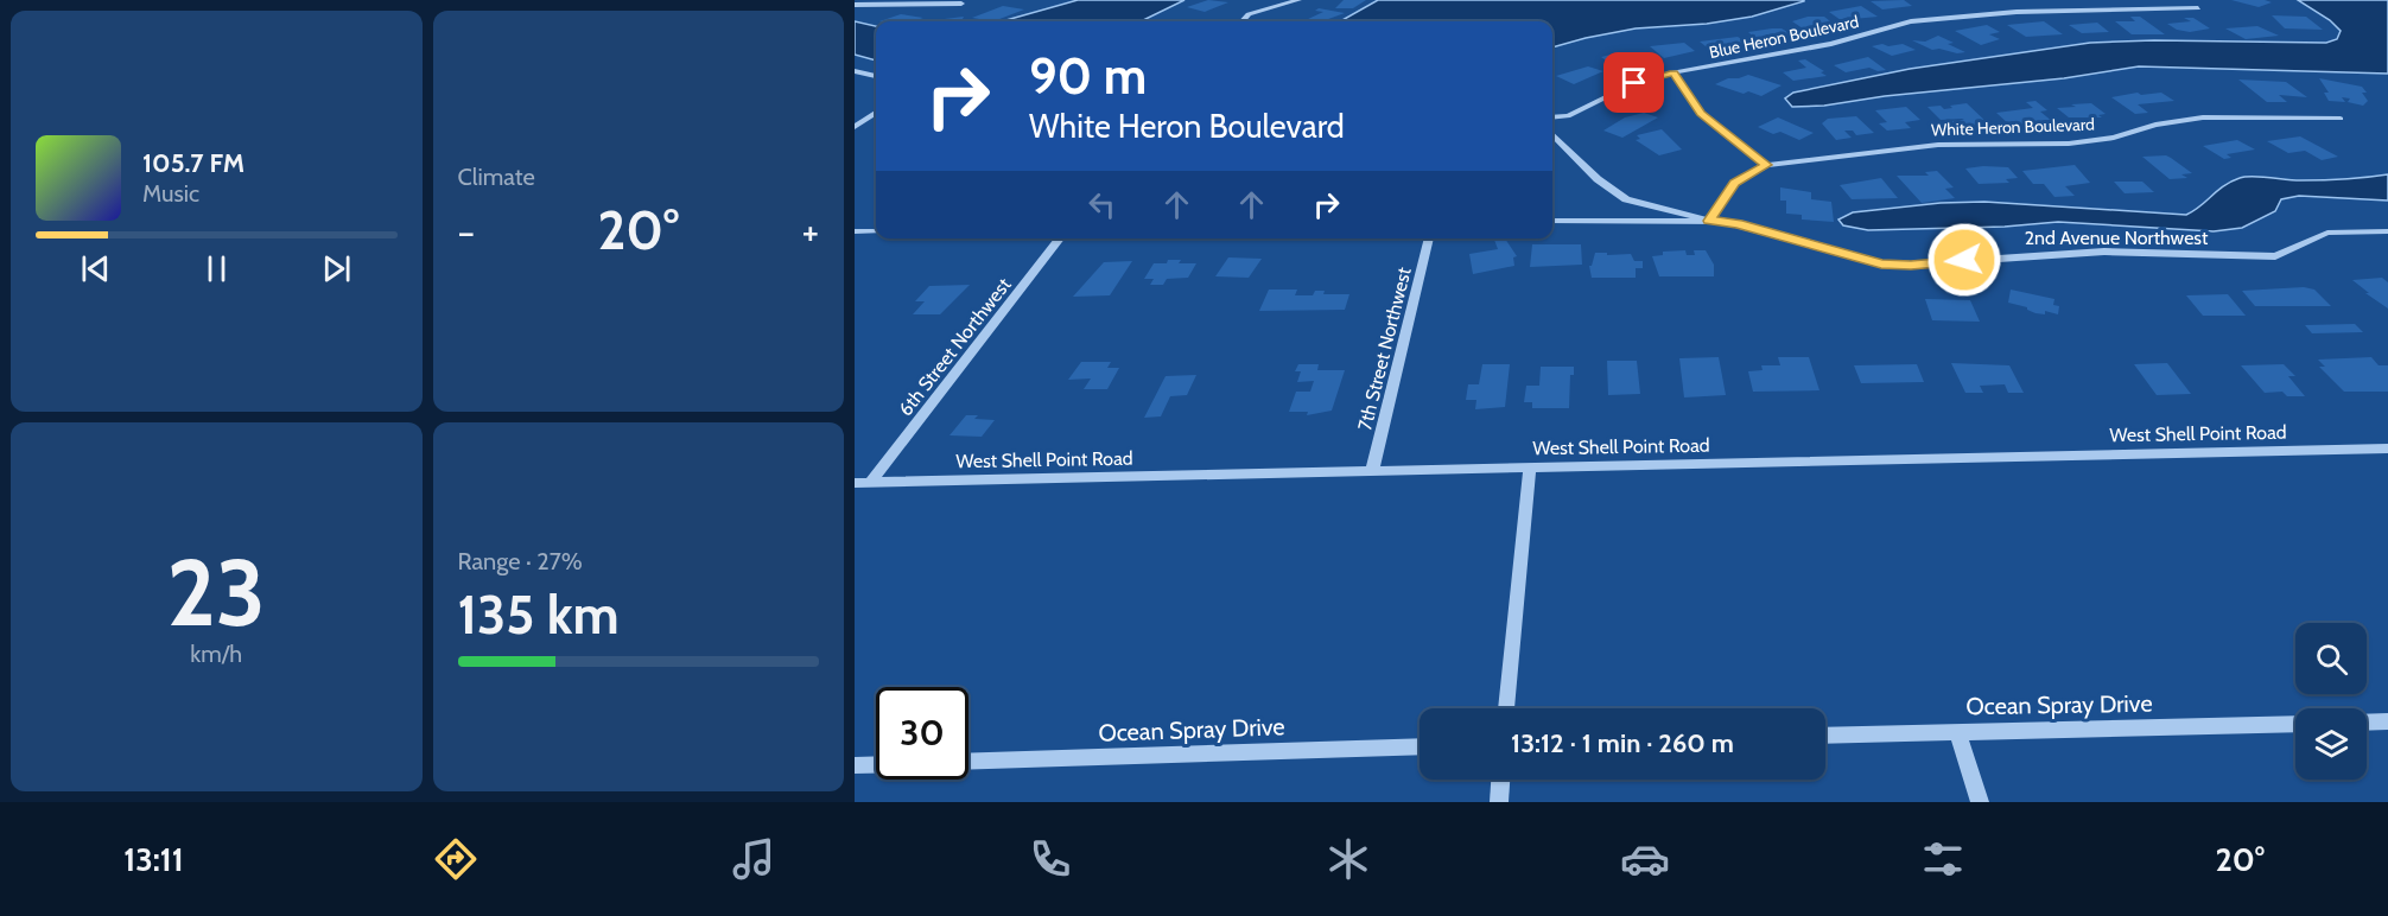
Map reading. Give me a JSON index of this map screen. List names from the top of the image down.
{
  "streets": {
    "street": [
      "Blue Heron Boulevard",
      "White Heron Boulevard",
      "2nd Avenue Northwest",
      "6th Street Northwest",
      "7th Street Northwest",
      "West Shell Point Road",
      "Ocean Spray Drive"
    ]
  },
  "crossings": [
    ["White Heron Boulevard", "2nd Avenue Northwest"],
    ["6th Street Northwest", "West Shell Point Road"],
    ["7th Street Northwest", "West Shell Point Road"]
  ],
  "page": {
    "tile": [
      "Climate",
      ["23", "km/h"],
      ["Range · 27%", "135 km"]
    ],
    "turn": ["90 m", "White Heron Boulevard"],
    "song": ["105.7 FM", "Music"],
    "heat": ["−", "20°", "+"],
    "limit": "30",
    "trip": "13:12 · 1 min · 260 m",
    "tabs": ["13:11", "20°"]
  }
}
